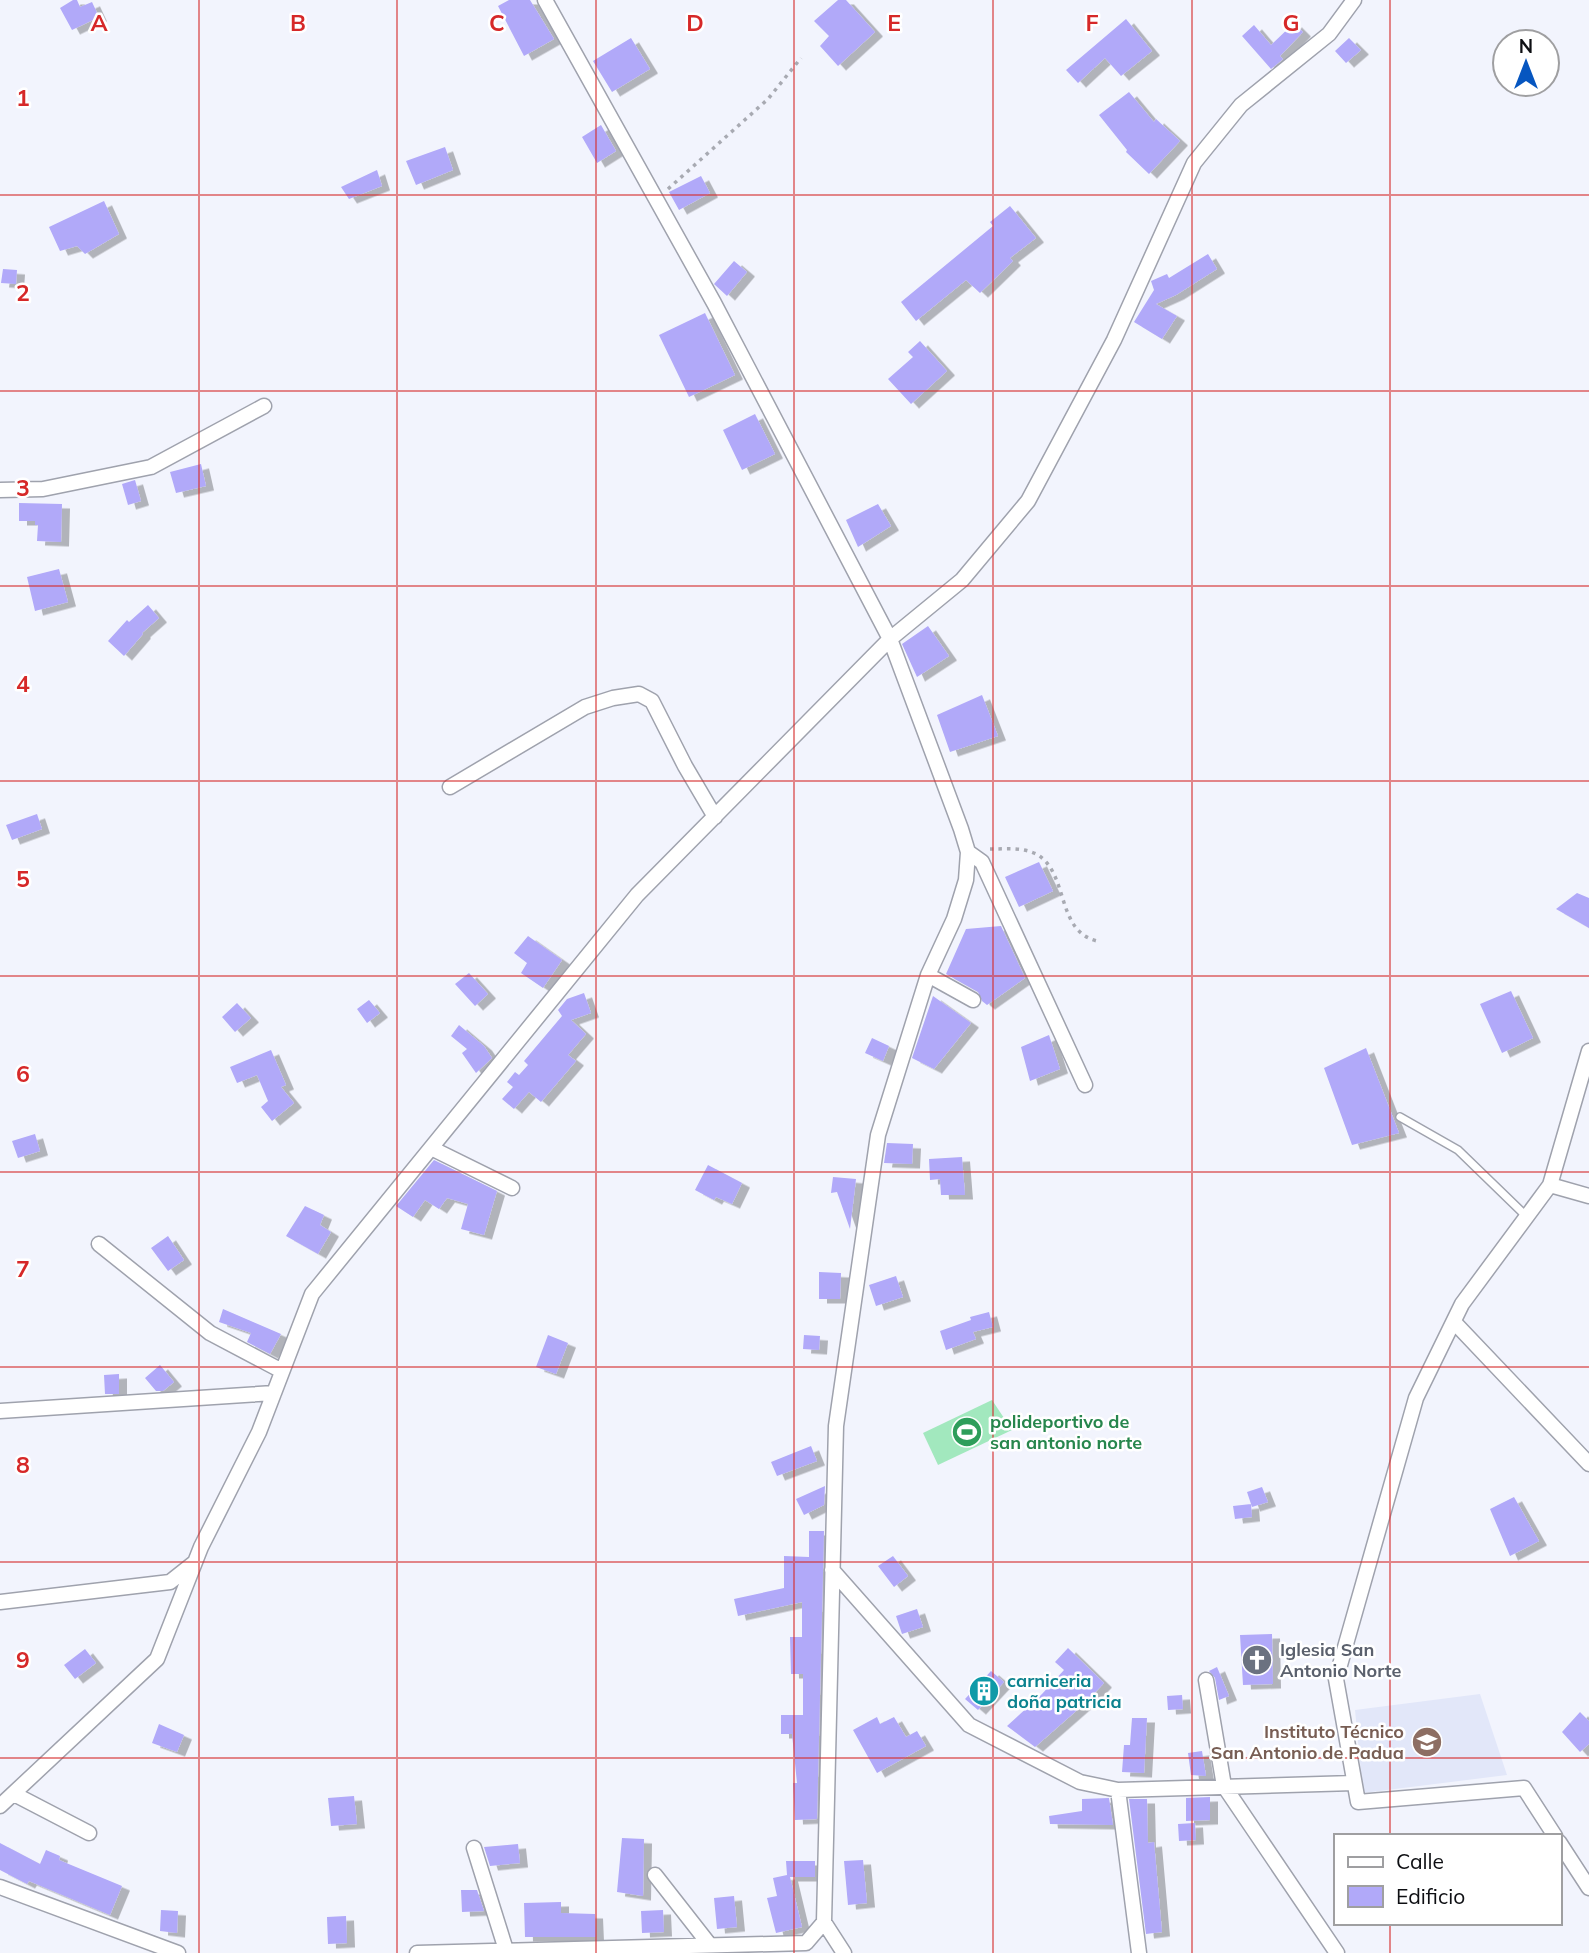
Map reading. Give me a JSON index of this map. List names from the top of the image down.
{
  "places": {
    "sports": ["polideportivo de san antonio norte"],
    "church": ["Iglesia San Antonio Norte"],
    "building": ["carniceria doña patricia"],
    "school or university": ["Instituto Técnico San Antonio de Padua"]
  },
  "legend": ["Calle", "Edificio"],
  "north": "top",
  "grid": {
    "columns": [
      "A",
      "B",
      "C",
      "D",
      "E",
      "F",
      "G"
    ],
    "rows": [
      "1",
      "2",
      "3",
      "4",
      "5",
      "6",
      "7",
      "8",
      "9"
    ]
  }
}
